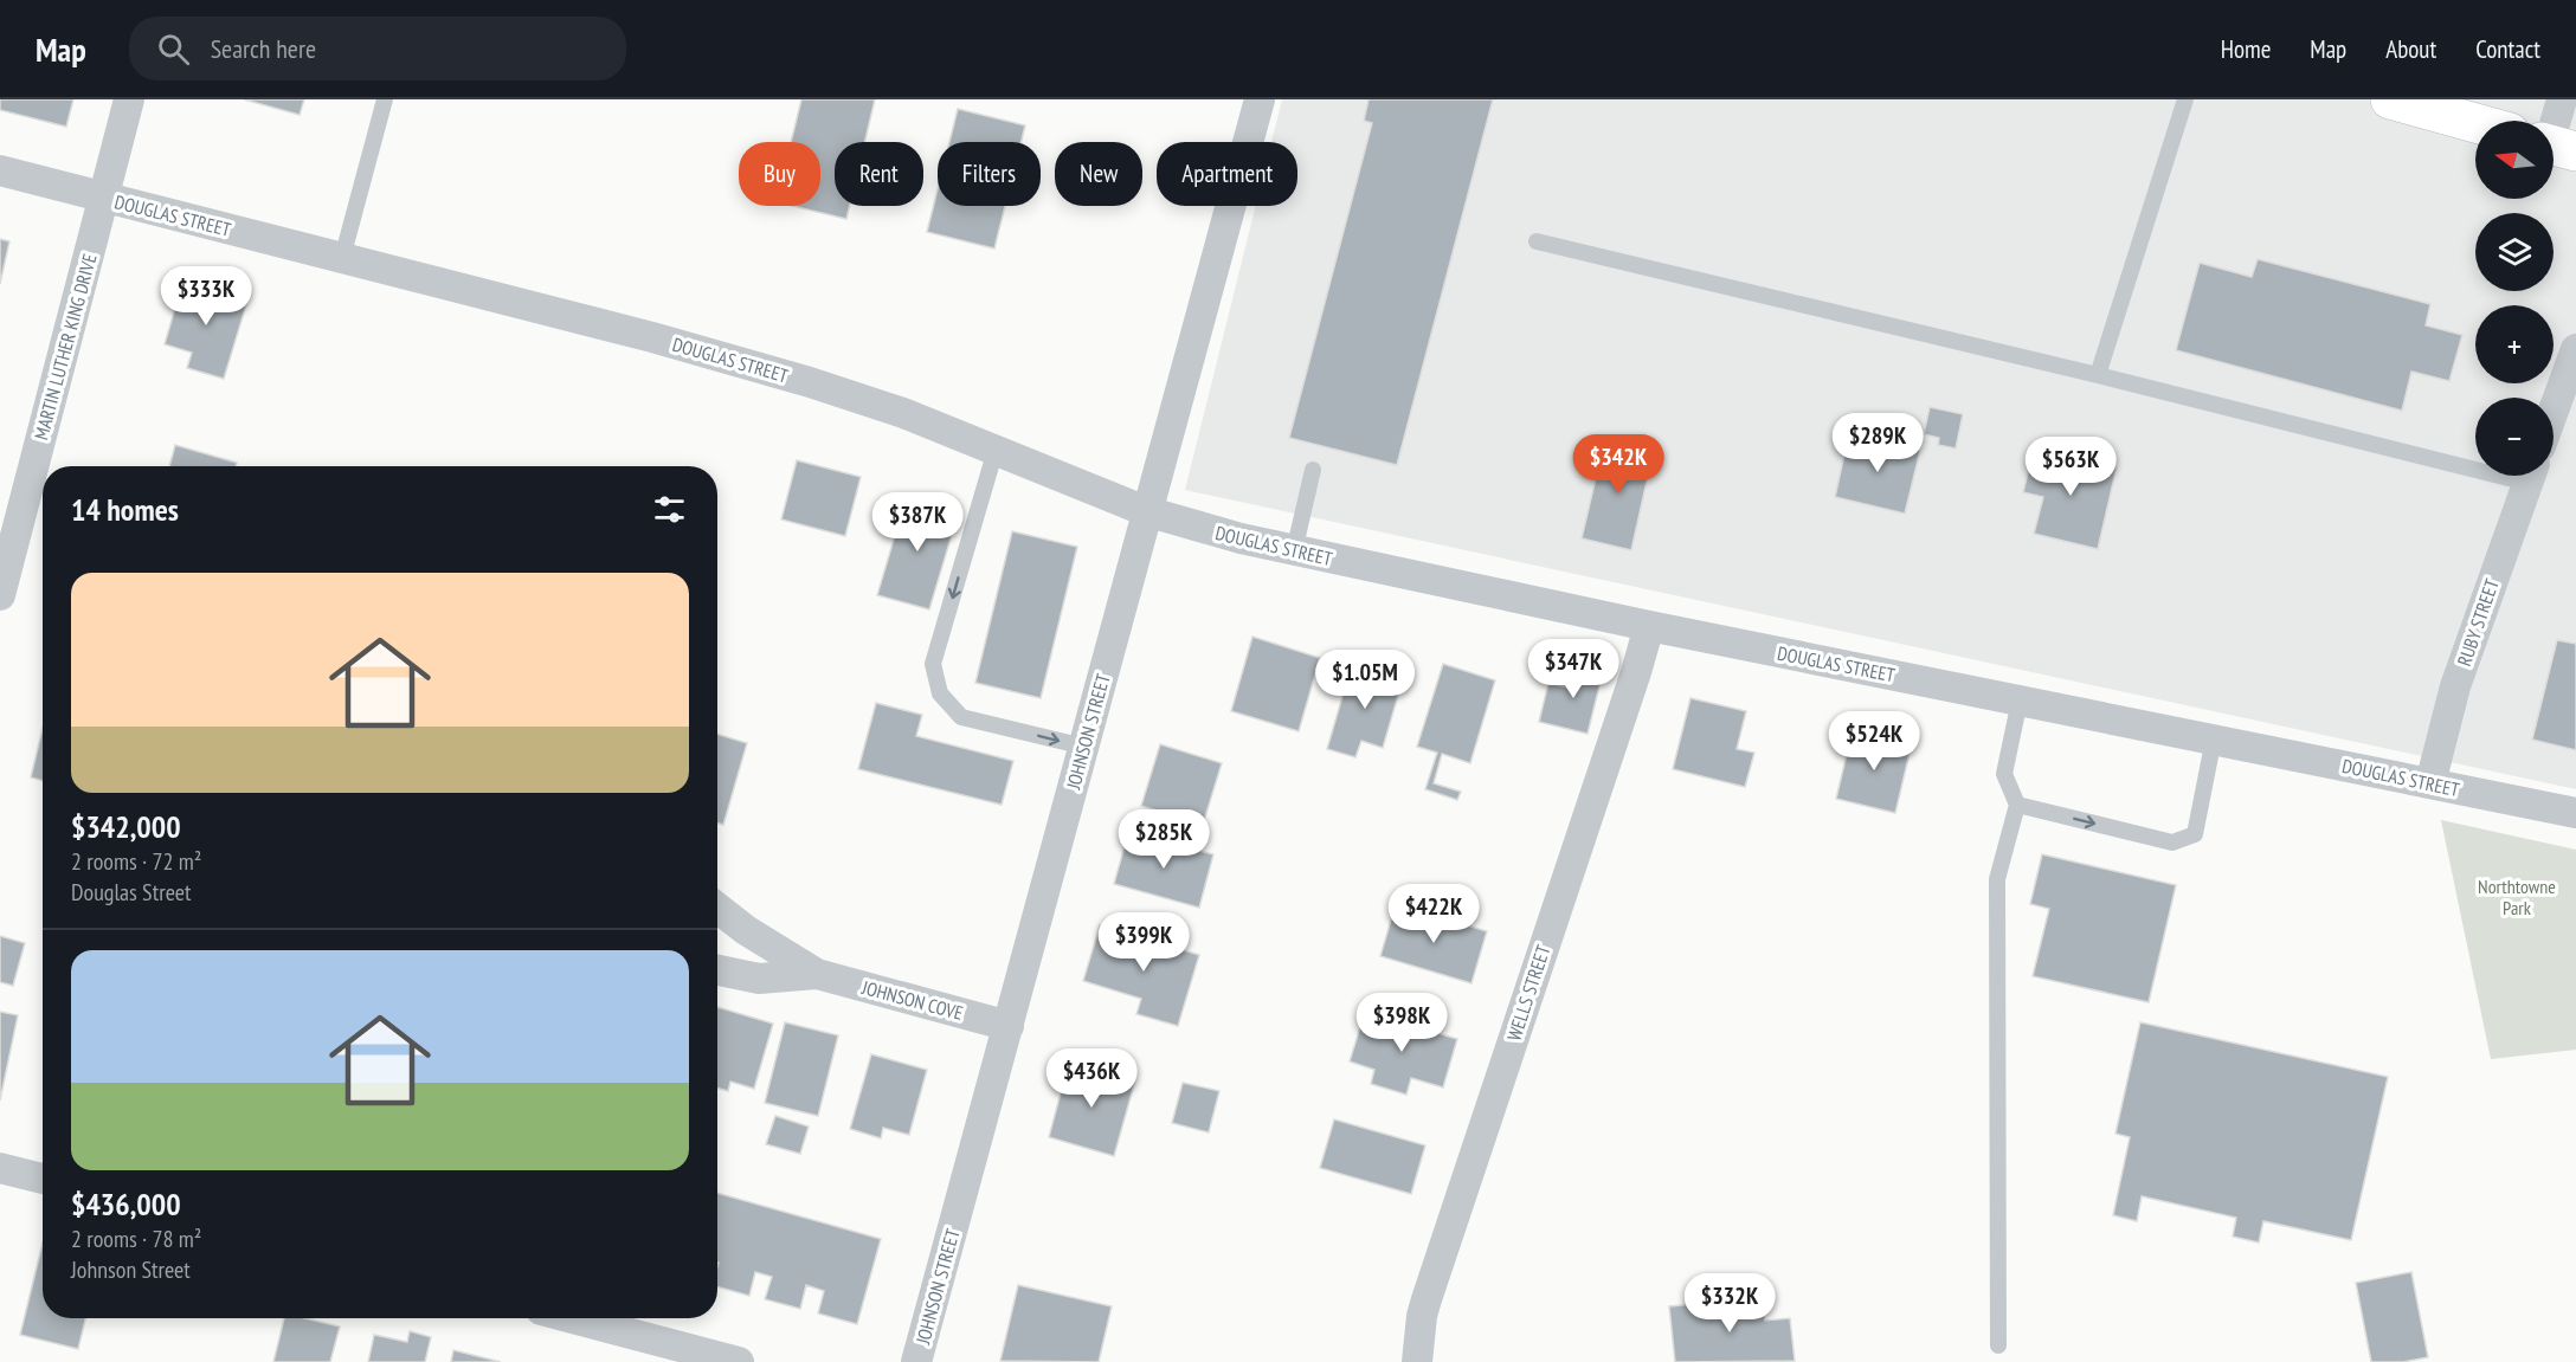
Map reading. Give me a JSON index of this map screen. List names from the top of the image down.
{
  "streets": {
    "street": [
      "DOUGLAS STREET",
      "MARTIN LUTHER KING DRIVE",
      "RUBY STREET",
      "JOHNSON STREET",
      "WELLS STREET",
      "JOHNSON COVE"
    ]
  },
  "crossings": [
    ["DOUGLAS STREET", "MARTIN LUTHER KING DRIVE"],
    ["DOUGLAS STREET", "RUBY STREET"],
    ["DOUGLAS STREET", "JOHNSON STREET"],
    ["DOUGLAS STREET", "WELLS STREET"],
    ["JOHNSON STREET", "JOHNSON COVE"]
  ],
  "parks": ["Northtowne Park"],
  "north": "left",
  "page": {
    "header": "Map",
    "search": "Search here",
    "nav": [
      "Home",
      "Map",
      "About",
      "Contact"
    ],
    "map_buttons": ["+", "−"],
    "chip": [
      "Buy",
      "Rent",
      "Filters",
      "New",
      "Apartment"
    ],
    "price": [
      "$333K",
      "$289K",
      "$342K",
      "$563K",
      "$387K",
      "$347K",
      "$1.05M",
      "$524K",
      "$285K",
      "$422K",
      "$399K",
      "$398K",
      "$436K",
      "$332K"
    ],
    "heading": "14 homes",
    "list": [
      {
        "name": "$342,000",
        "note": "2 rooms · 72 m² · Douglas Street"
      },
      {
        "name": "$436,000",
        "note": "2 rooms · 78 m² · Johnson Street"
      }
    ]
  }
}
